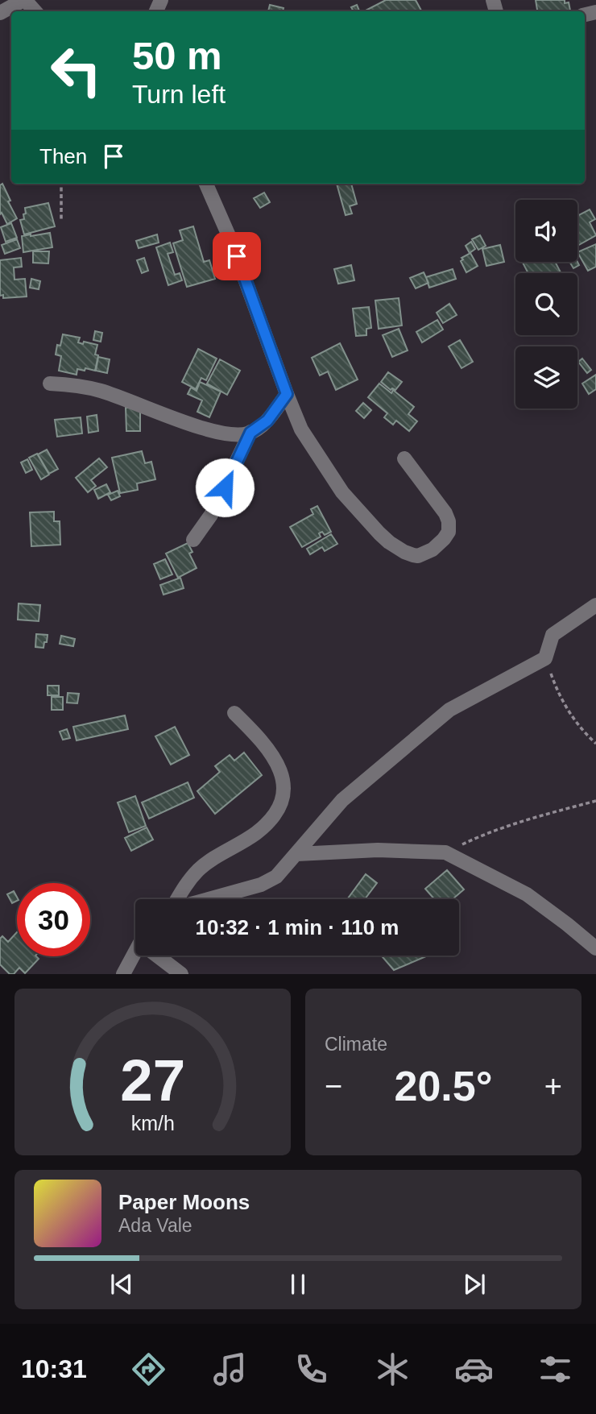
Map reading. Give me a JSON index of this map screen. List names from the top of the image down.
{
  "page": {
    "turn": ["50 m", "Turn left"],
    "then": "Then",
    "limit": "30",
    "trip": "10:32 · 1 min · 110 m",
    "tile": "Climate",
    "heat": ["−", "20.5°", "+"],
    "song": ["Paper Moons", "Ada Vale"],
    "tabs": "10:31",
    "gauge": ["27", "km/h"]
  }
}
